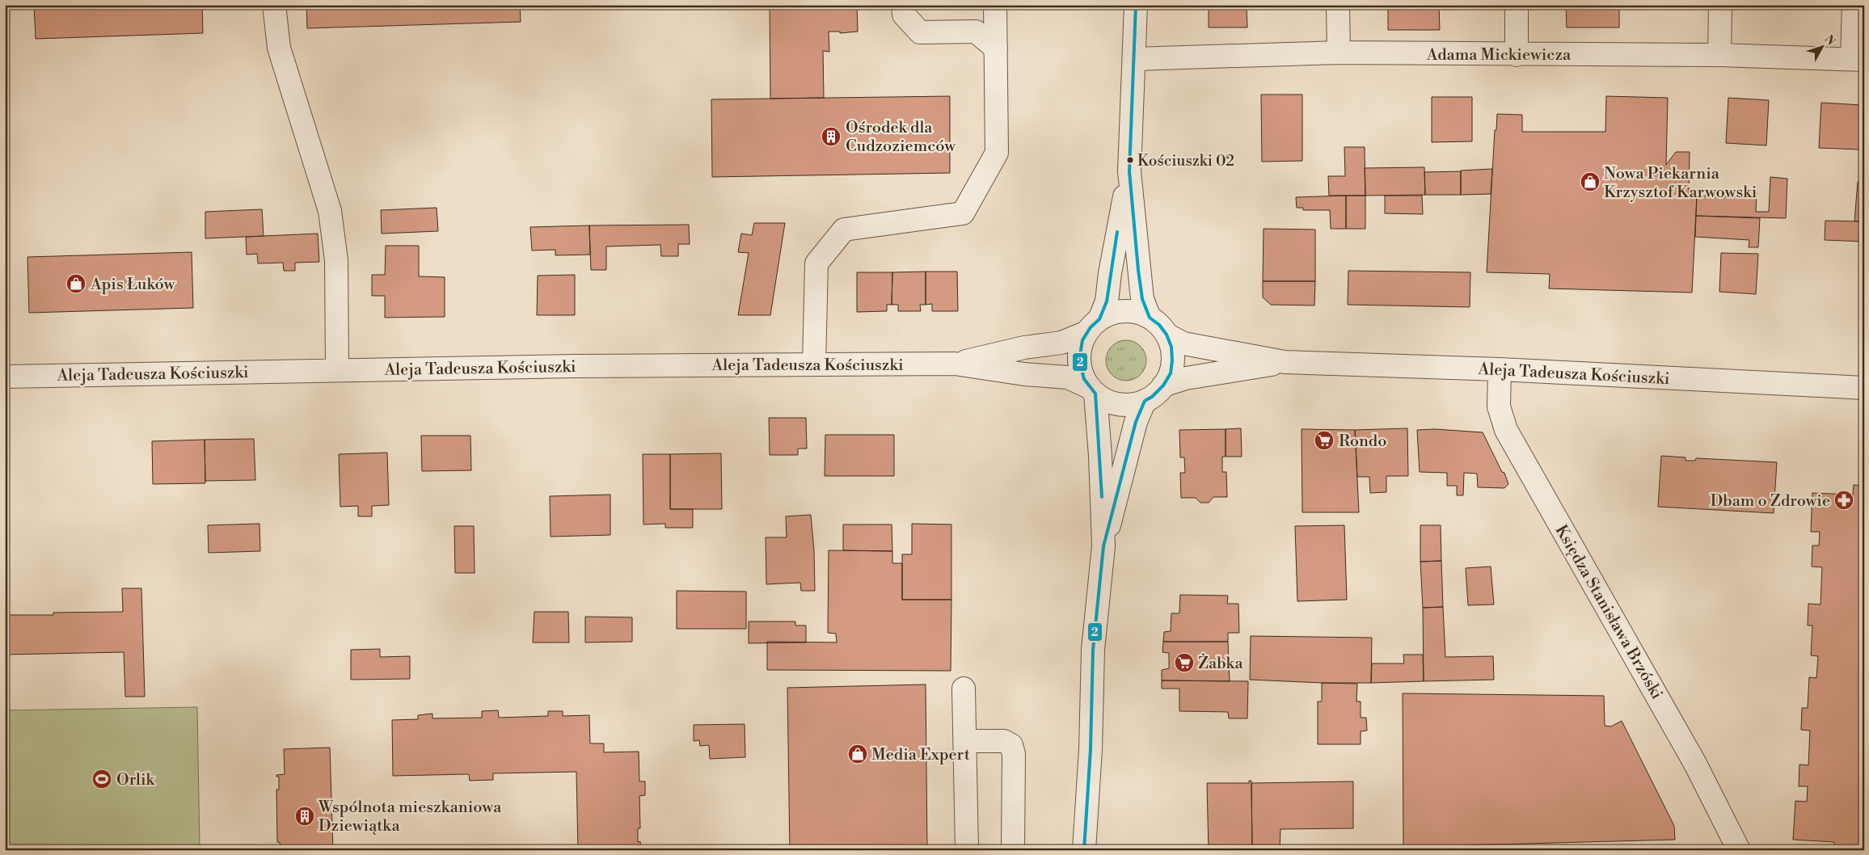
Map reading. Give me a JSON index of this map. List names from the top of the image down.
{
  "streets": {
    "street": ["Adama Mickiewicza", "Aleja Tadeusza Kościuszki", "Księdza Stanisława Brzóski"]
  },
  "crossings": [
    ["Aleja Tadeusza Kościuszki", "Księdza Stanisława Brzóski"]
  ],
  "places": {
    "building": ["Ośrodek dla Cudzoziemców", "Wspólnota mieszkaniowa Dziewiątka"],
    "other": ["Kościuszki 02"],
    "shop": ["Nowa Piekarnia Krzysztof Karwowski", "Apis Łuków", "Media Expert"],
    "supermarket": ["Rondo", "Żabka"],
    "pharmacy": ["Dbam o Zdrowie"],
    "sports": ["Orlik"]
  },
  "lines": ["transit line 2"],
  "north": "top right"
}
